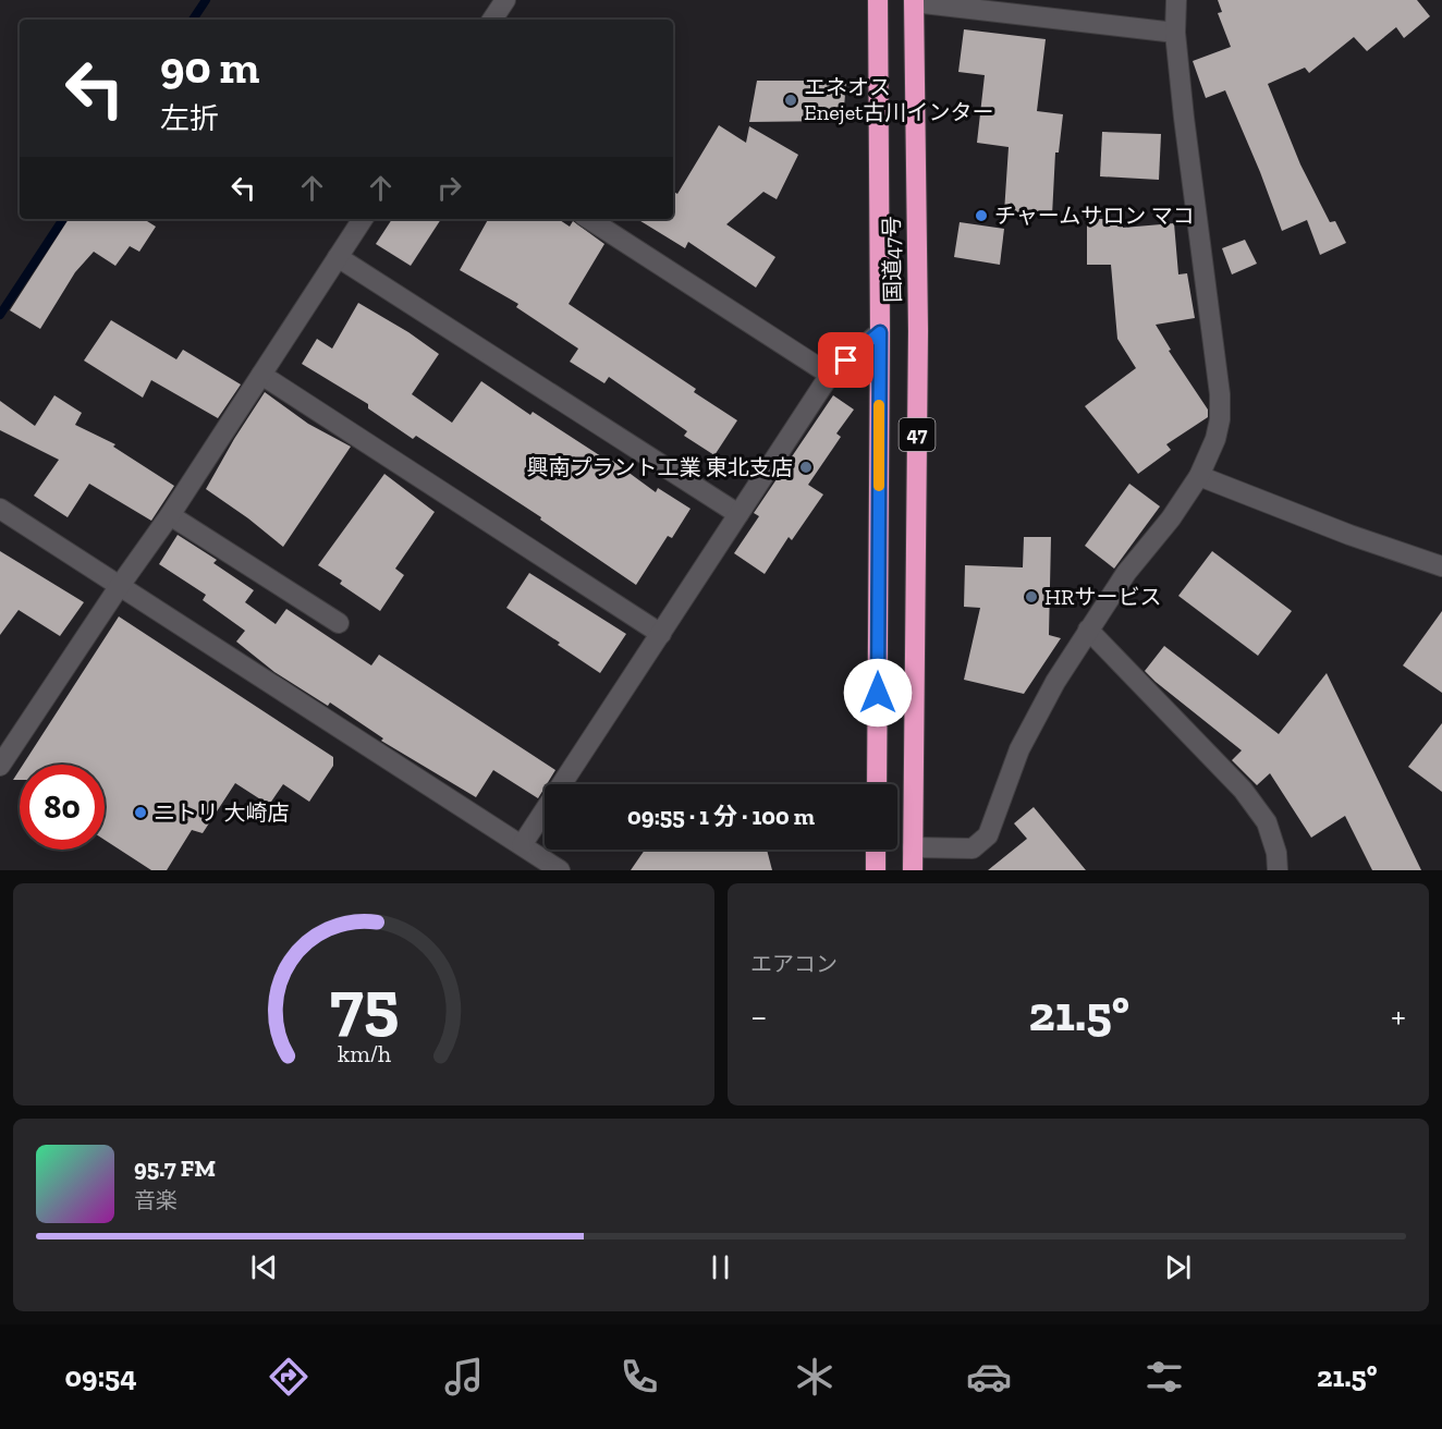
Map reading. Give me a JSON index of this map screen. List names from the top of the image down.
{
  "streets": {
    "highway": ["国道47号", "47"]
  },
  "places": [
    "エネオス Enejet古川インター",
    "チャームサロン マコ",
    "興南プラント工業 東北支店",
    "HRサービス",
    "ニトリ 大崎店"
  ],
  "page": {
    "turn": ["90 m", "左折"],
    "limit": "80",
    "trip": "09:55 · 1 分 · 100 m",
    "tile": "エアコン",
    "heat": ["−", "21.5°", "+"],
    "song": ["95.7 FM", "音楽"],
    "tabs": ["09:54", "21.5°"],
    "gauge": ["75", "km/h"]
  }
}
